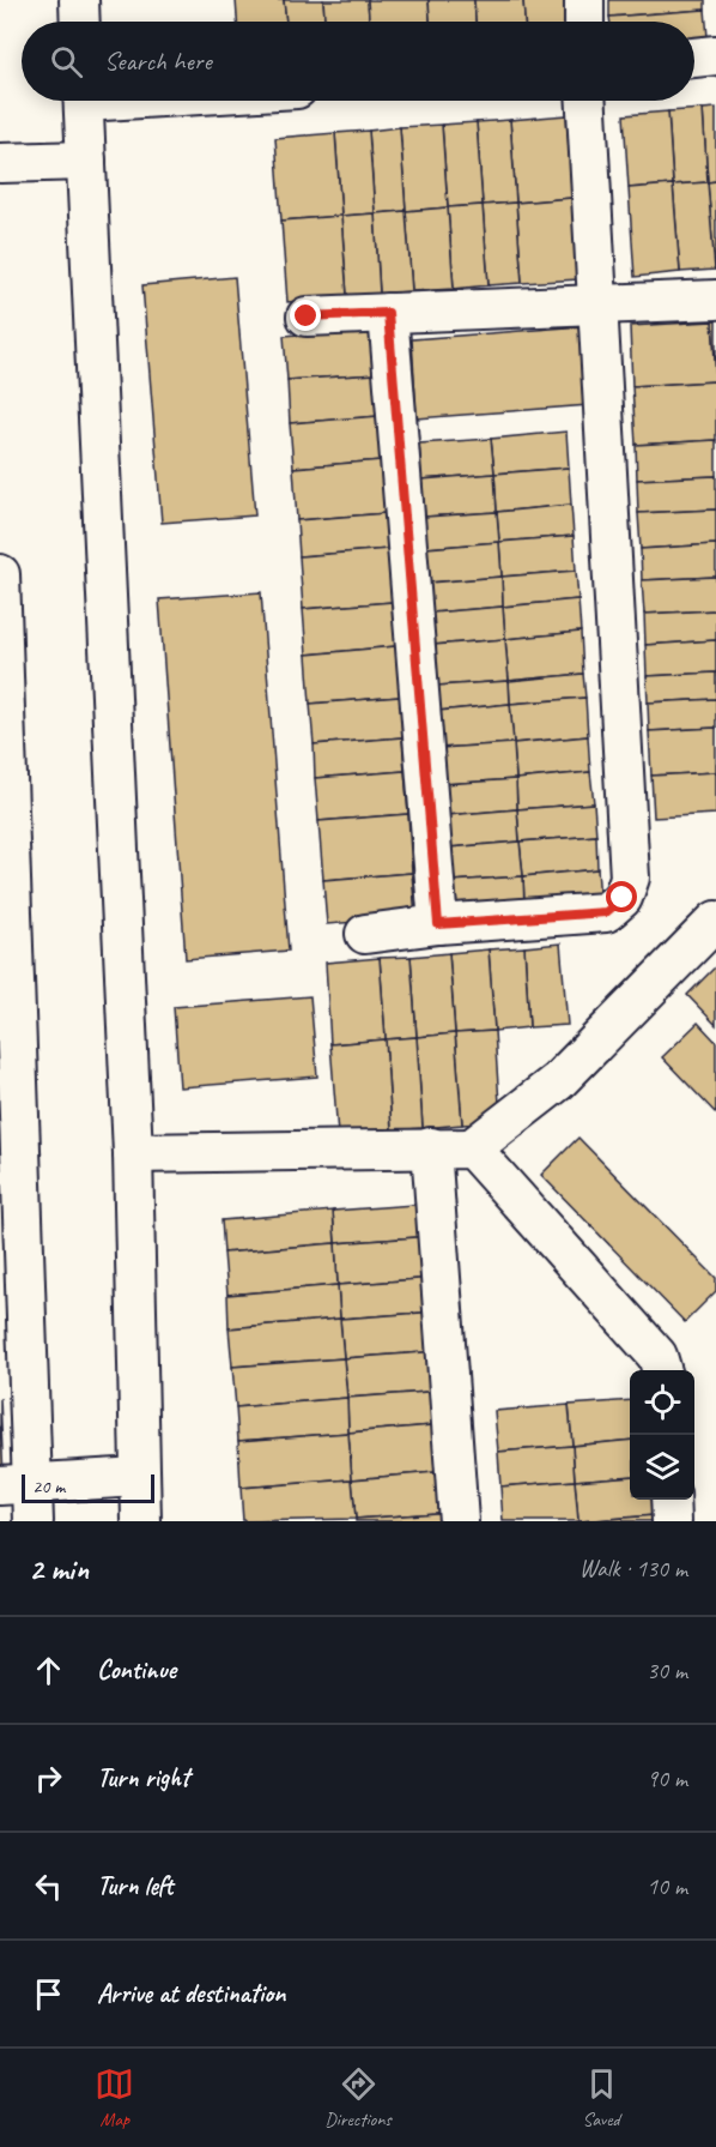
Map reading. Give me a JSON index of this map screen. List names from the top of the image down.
{
  "scale_bar": "20 m",
  "page": {
    "search": "Search here",
    "scale": "20 m",
    "heading": ["2 min", "Walk · 130 m"],
    "list": [
      ["Continue", "30 m"],
      ["Turn right", "90 m"],
      ["Turn left", "10 m"],
      "Arrive at destination"
    ],
    "nav": ["Map", "Directions", "Saved"]
  }
}
